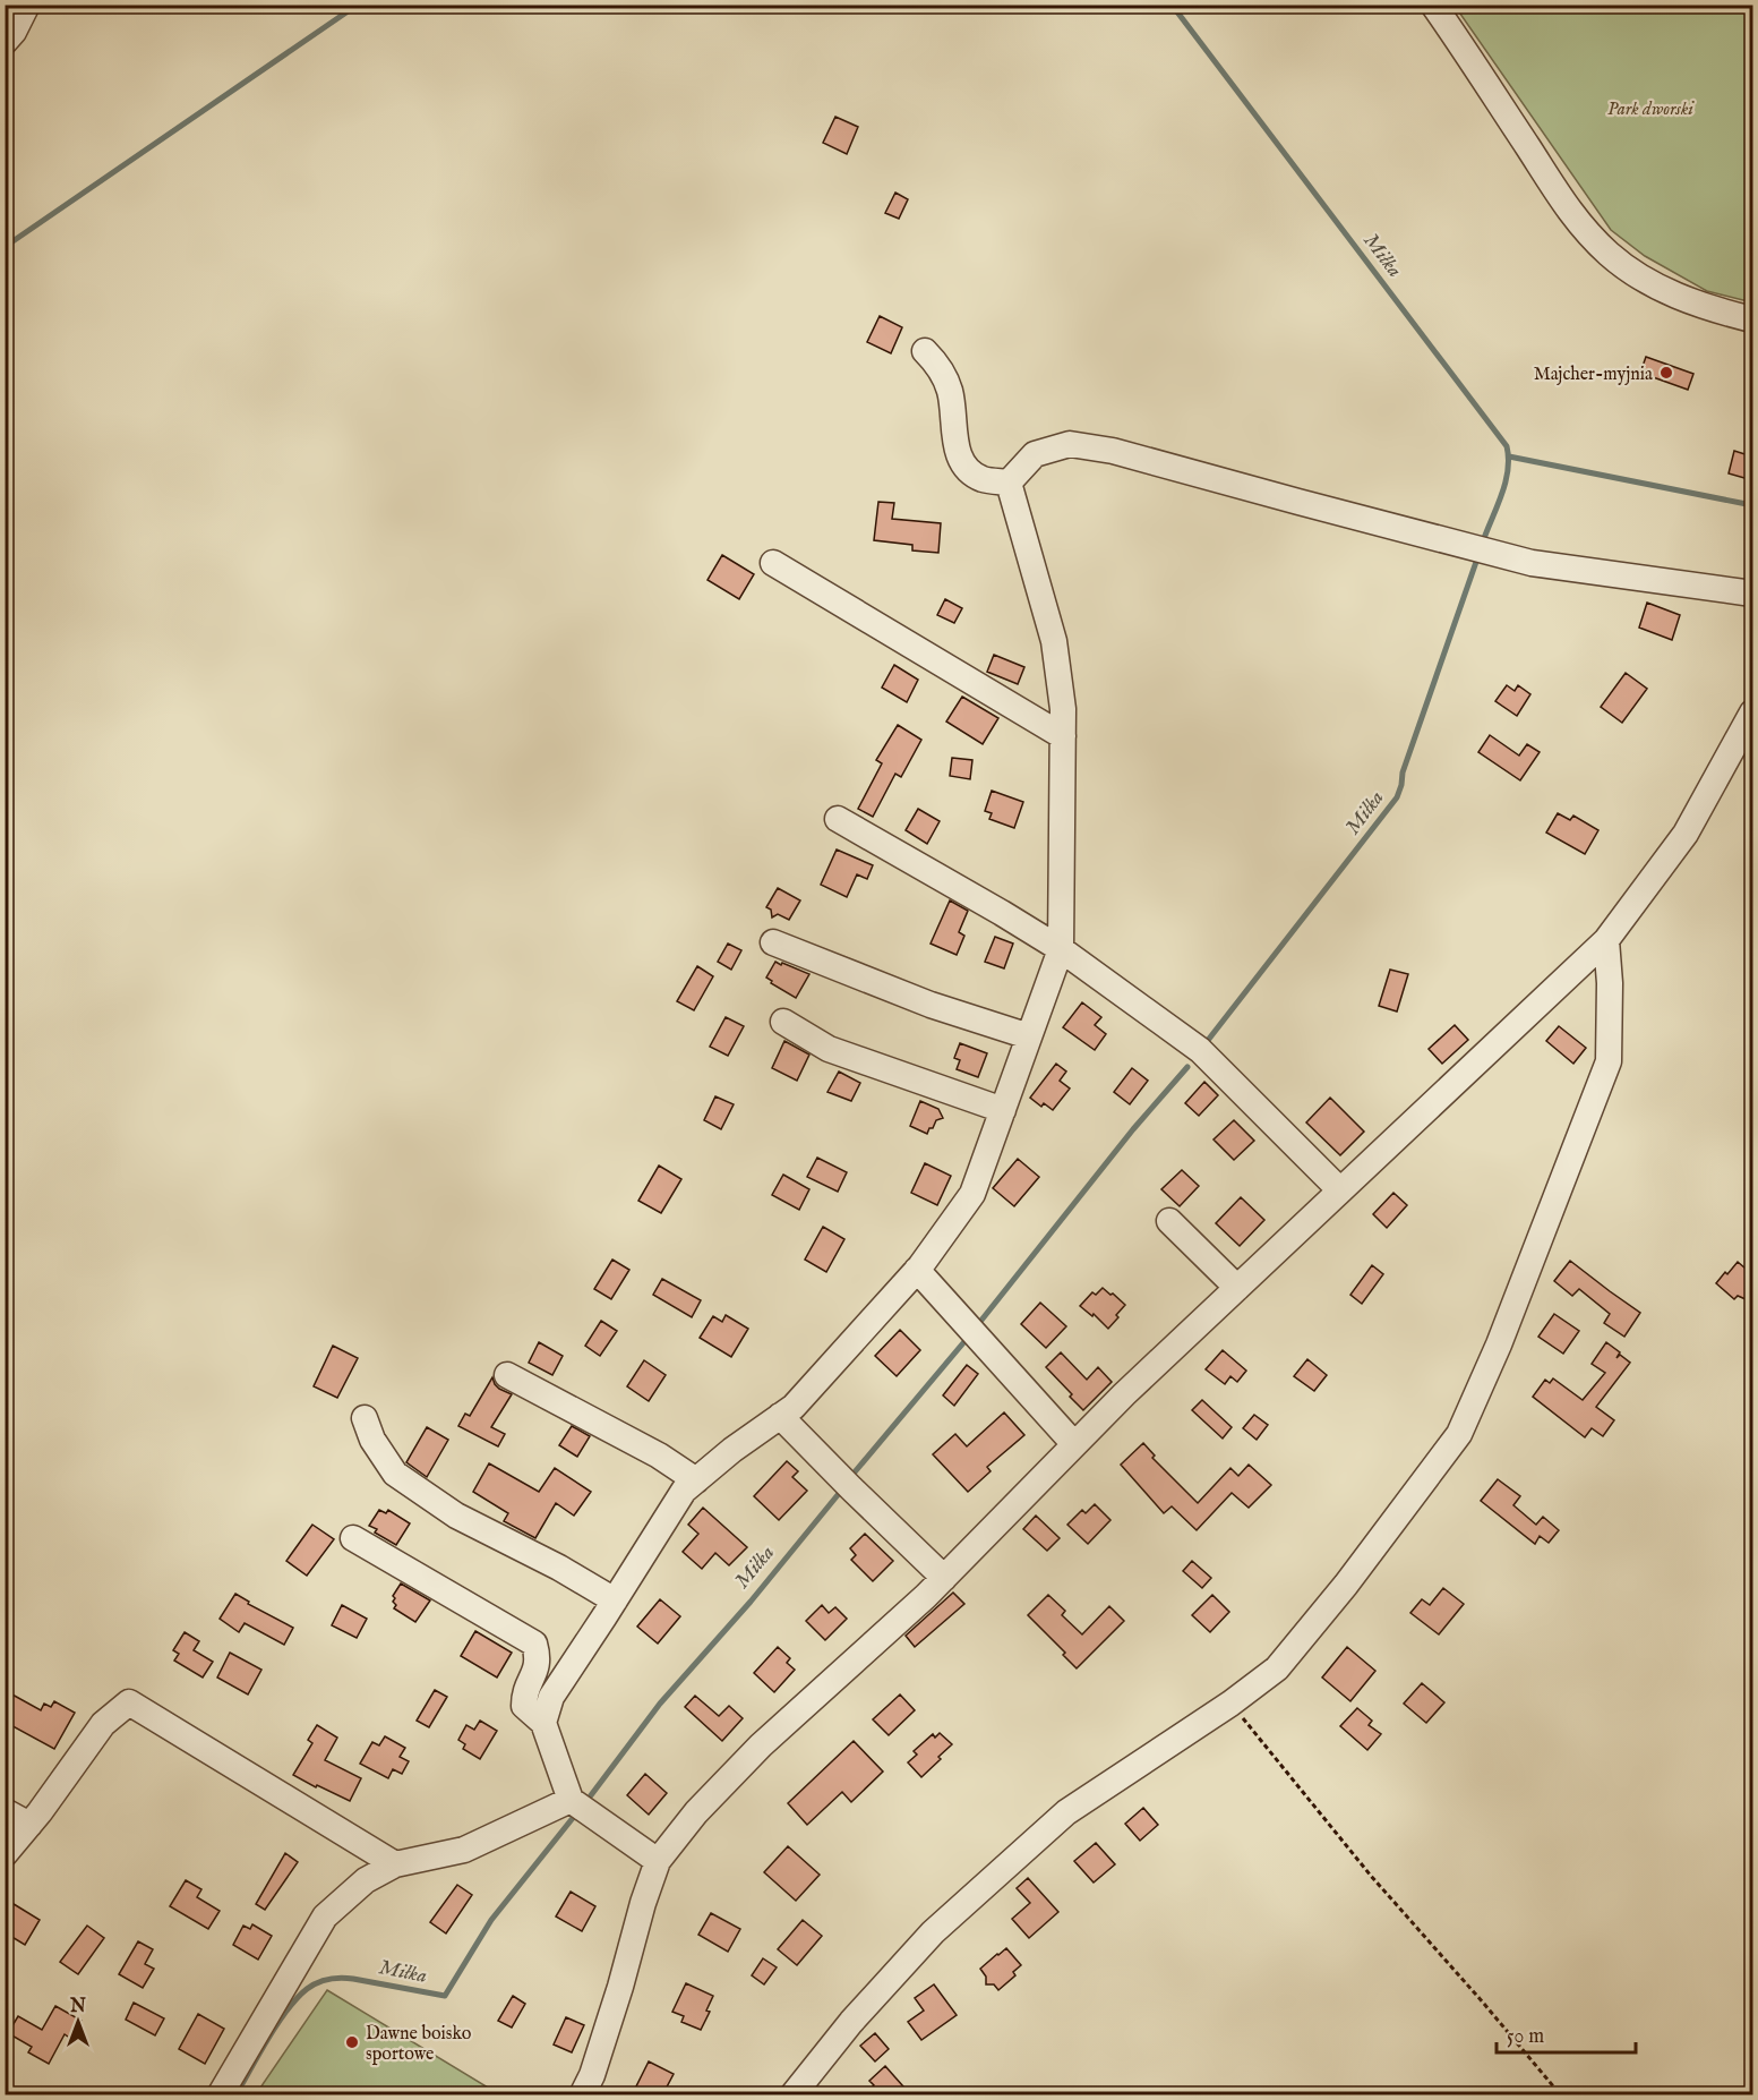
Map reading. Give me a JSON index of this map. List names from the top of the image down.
{
  "water": ["Miłka"],
  "parks": ["Park dworski"],
  "places": ["Majcher-myjnia", "Dawne boisko sportowe"],
  "scale_bar": "50 m",
  "north": "top"
}
